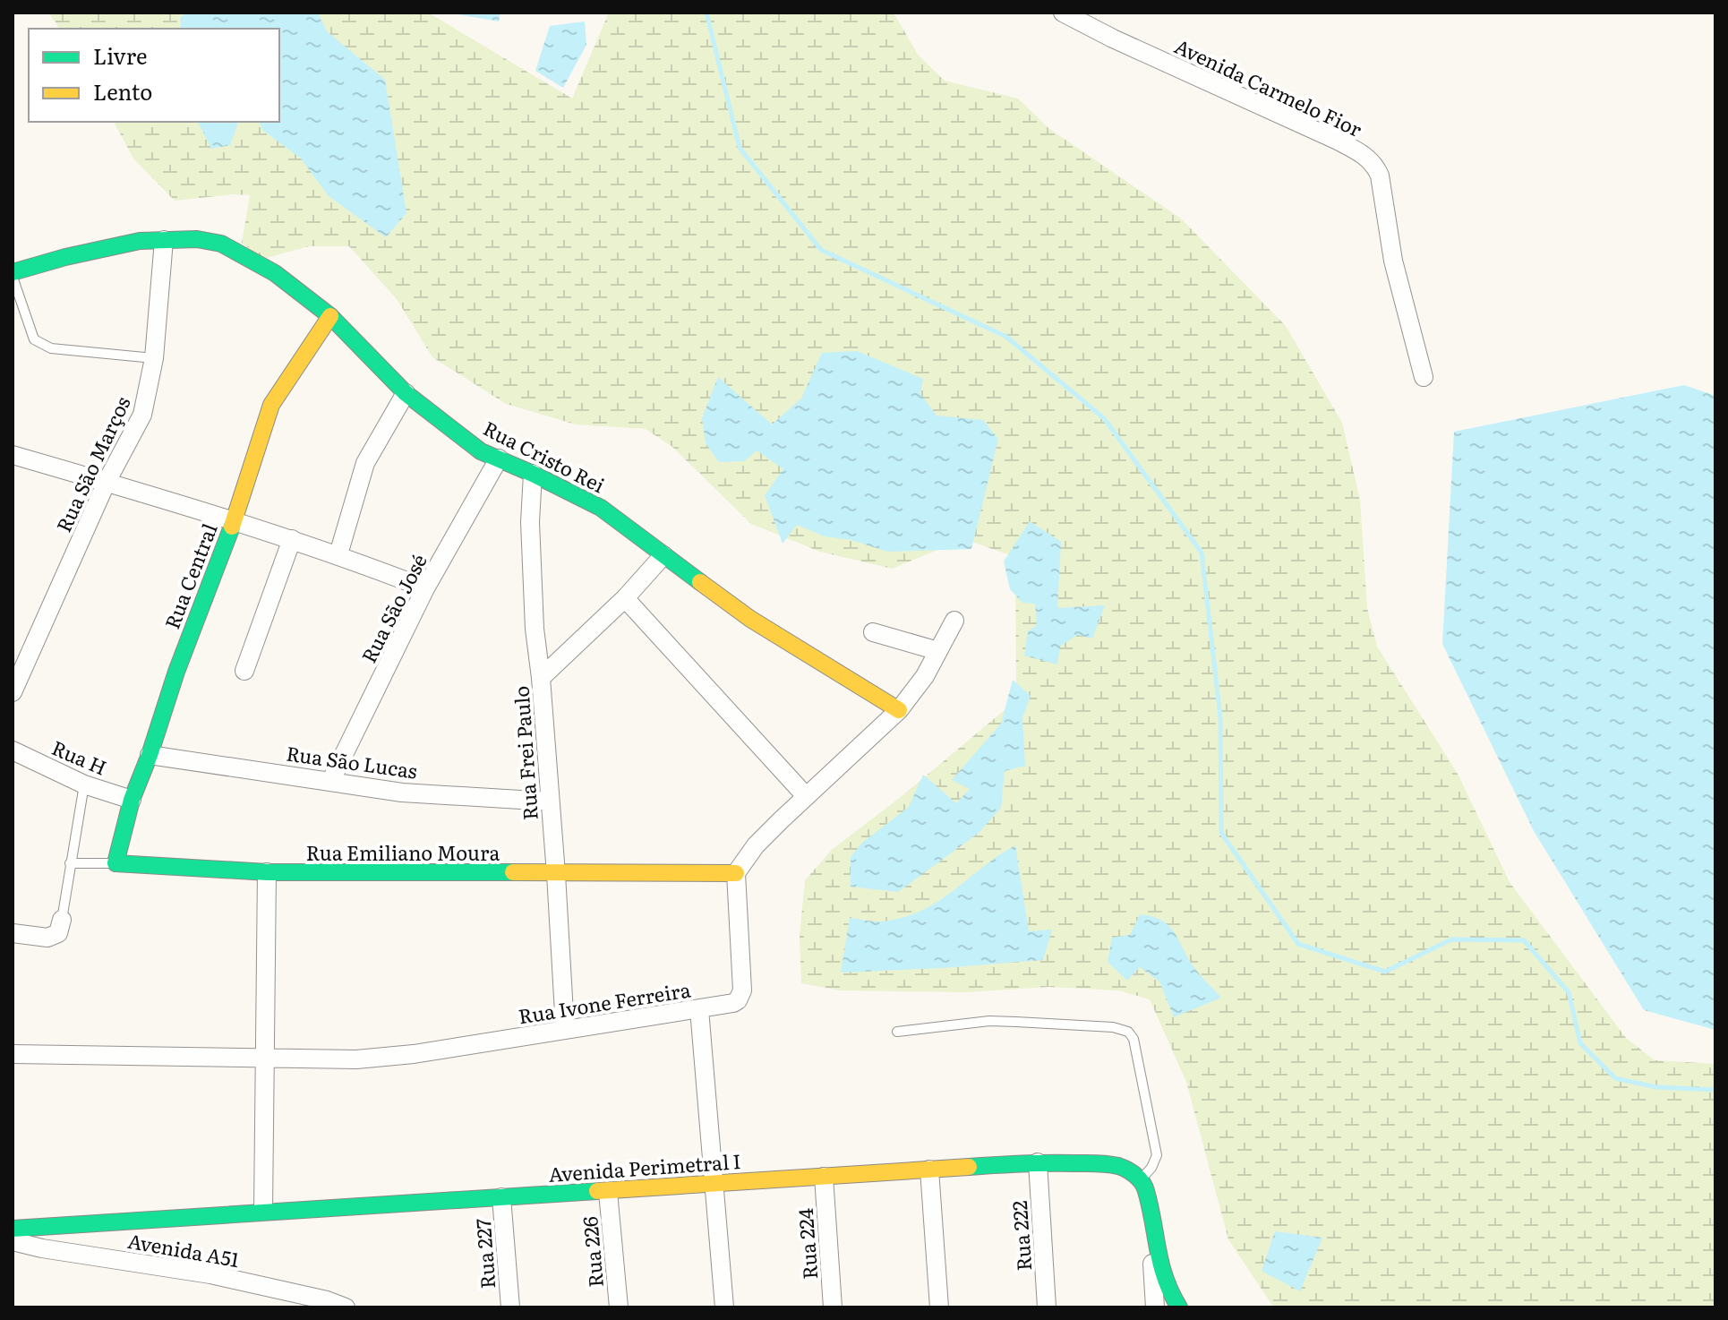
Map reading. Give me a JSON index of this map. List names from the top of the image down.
{
  "streets": {
    "street": [
      "Avenida Carmelo Fior",
      "Rua Cristo Rei",
      "Rua São Marços",
      "Rua Central",
      "Rua São José",
      "Rua Frei Paulo",
      "Rua H",
      "Rua São Lucas",
      "Rua Emiliano Moura",
      "Rua Ivone Ferreira",
      "Avenida Perimetral I",
      "Rua 222",
      "Rua 224",
      "Avenida A51",
      "Rua 226",
      "Rua 227"
    ]
  },
  "crossings": [
    ["Rua Cristo Rei", "Rua São Marços"],
    ["Rua Cristo Rei", "Rua Central"],
    ["Rua Cristo Rei", "Rua São José"],
    ["Rua Cristo Rei", "Rua Frei Paulo"],
    ["Rua Central", "Rua H"],
    ["Rua Central", "Rua São Lucas"],
    ["Rua Central", "Rua Emiliano Moura"],
    ["Rua São José", "Rua São Lucas"],
    ["Rua Frei Paulo", "Rua São Lucas"],
    ["Rua Frei Paulo", "Rua Emiliano Moura"],
    ["Rua Frei Paulo", "Rua Ivone Ferreira"],
    ["Rua Emiliano Moura", "Rua Ivone Ferreira"],
    ["Avenida Perimetral I", "Rua 222"],
    ["Avenida Perimetral I", "Rua 224"],
    ["Avenida Perimetral I", "Rua 226"],
    ["Avenida Perimetral I", "Rua 227"]
  ],
  "legend": ["Livre", "Lento"]
}
